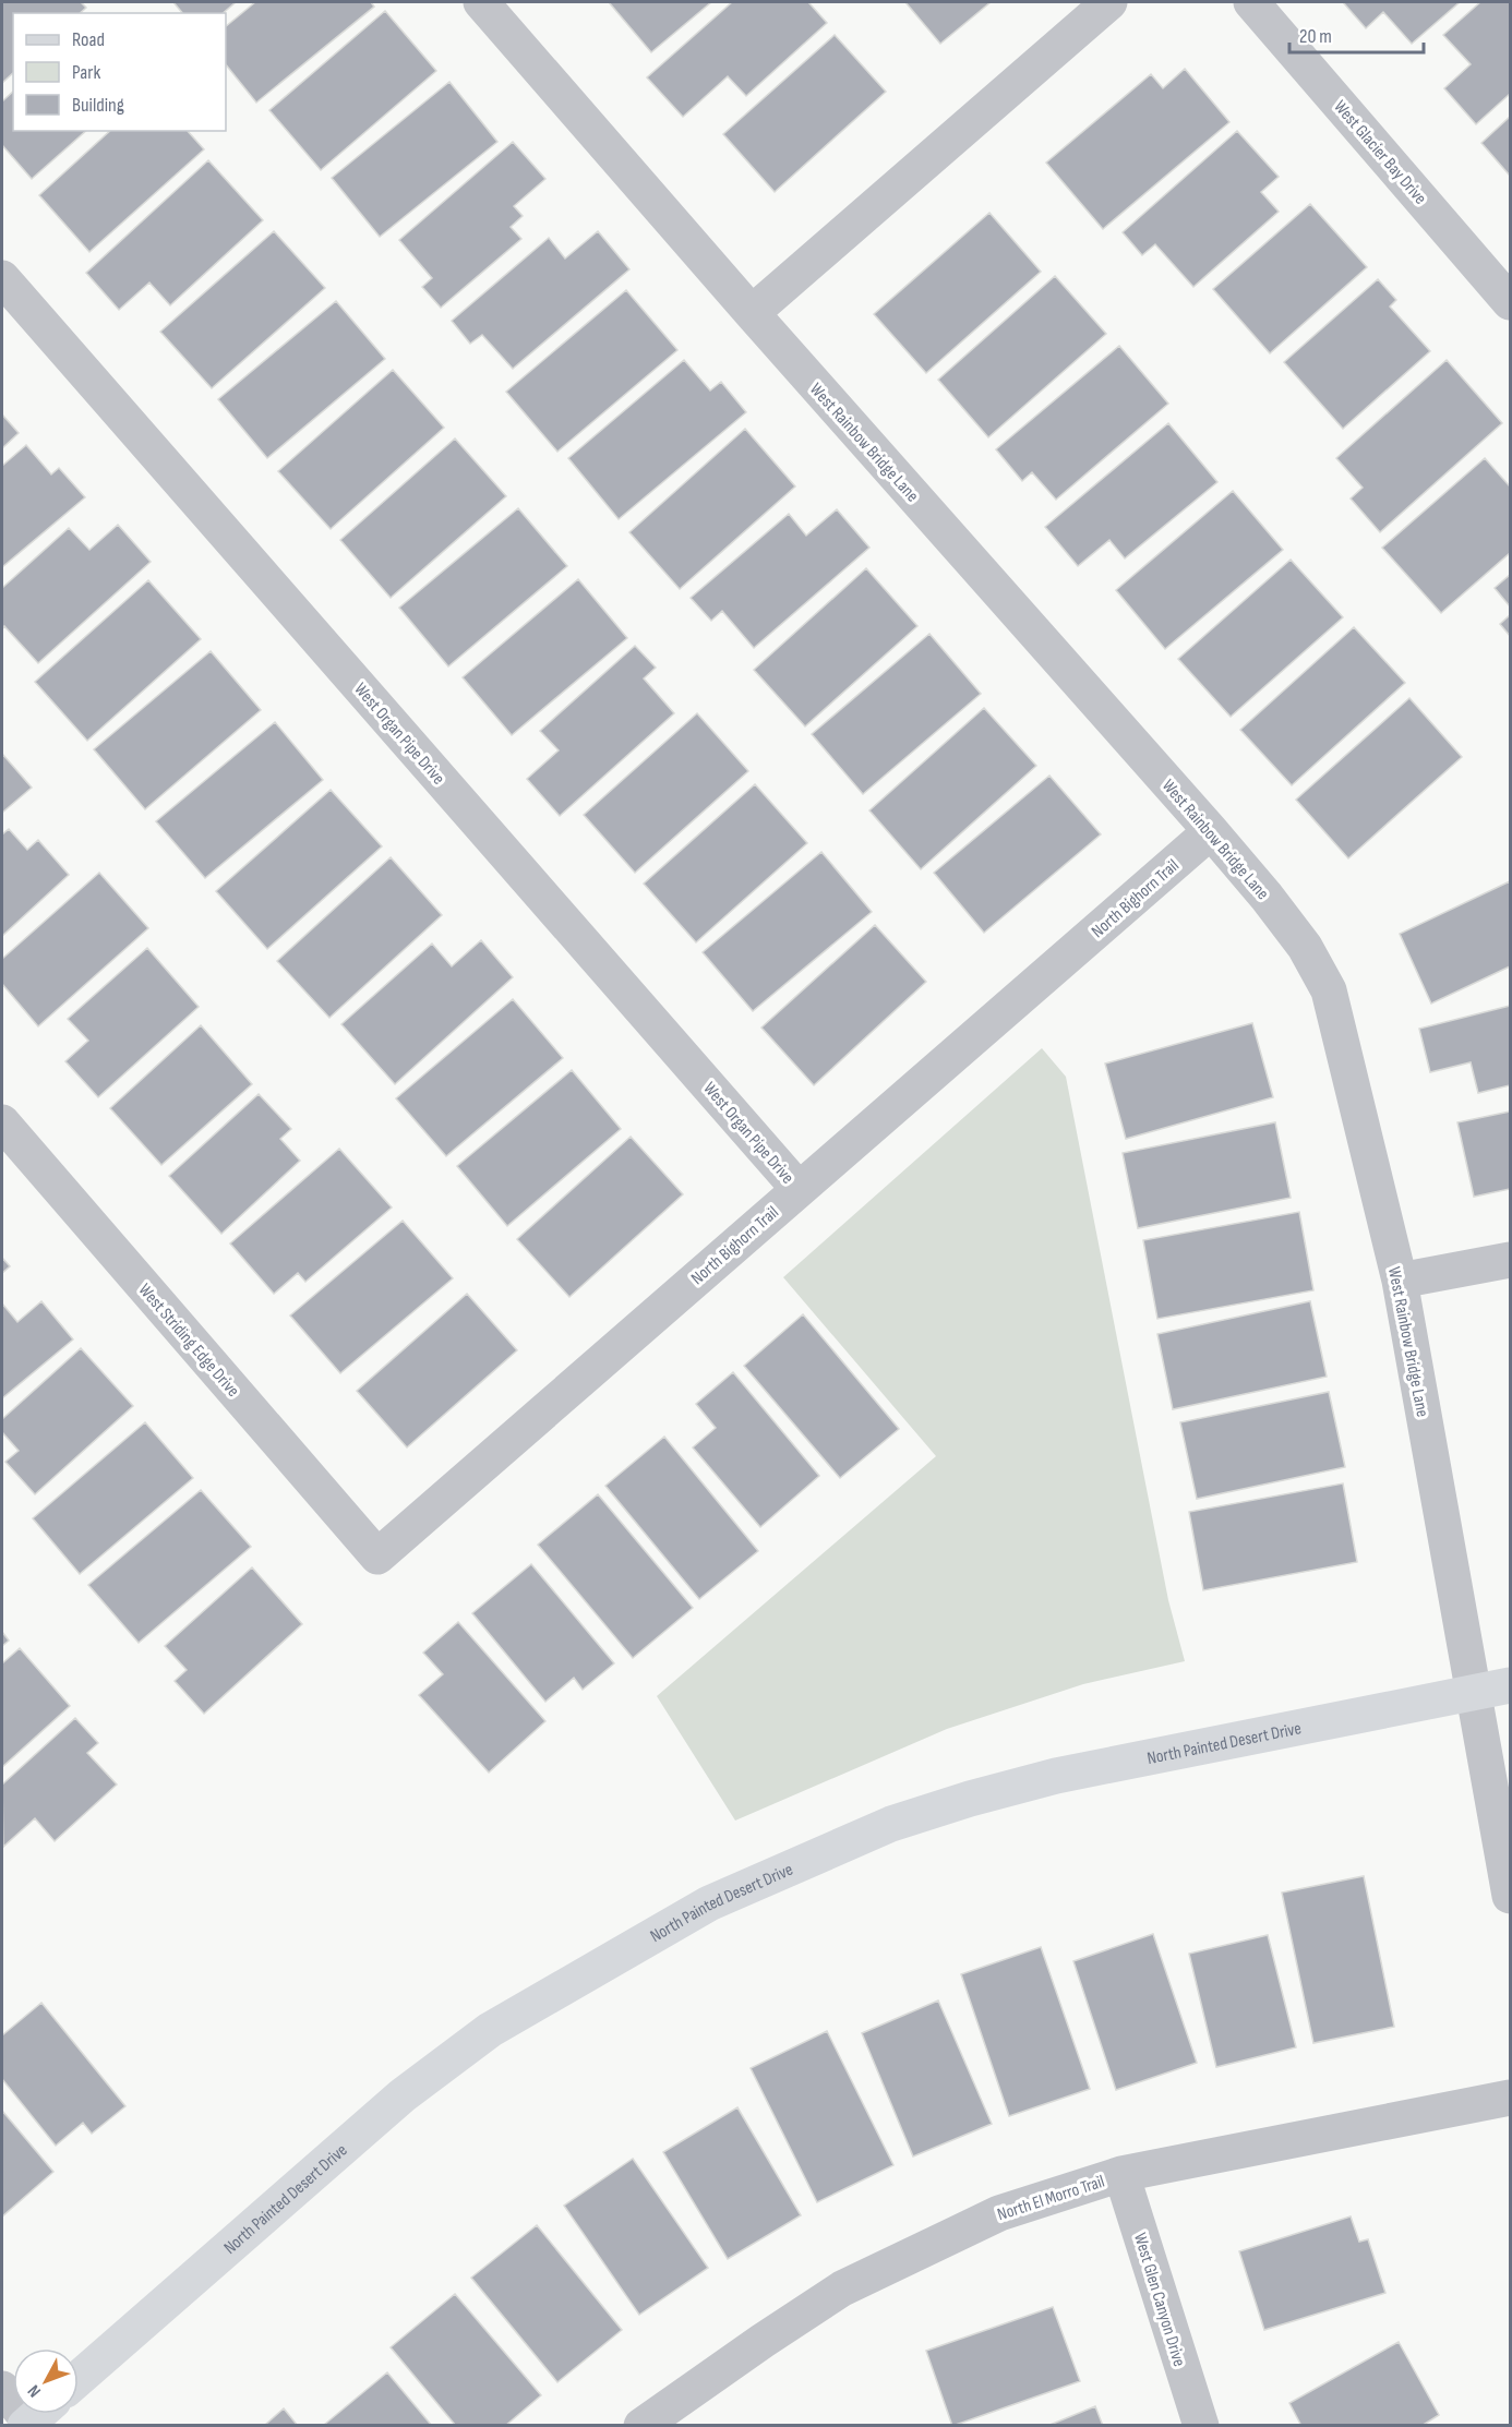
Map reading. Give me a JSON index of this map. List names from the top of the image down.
{
  "streets": {
    "street": [
      "West Glacier Bay Drive",
      "West Rainbow Bridge Lane",
      "West Organ Pipe Drive",
      "North Bighorn Trail",
      "West Striding Edge Drive",
      "North Painted Desert Drive",
      "North El Morro Trail",
      "West Glen Canyon Drive"
    ]
  },
  "crossings": [
    ["West Rainbow Bridge Lane", "North Bighorn Trail"],
    ["West Rainbow Bridge Lane", "North Painted Desert Drive"],
    ["West Organ Pipe Drive", "North Bighorn Trail"],
    ["North Bighorn Trail", "West Striding Edge Drive"],
    ["North El Morro Trail", "West Glen Canyon Drive"]
  ],
  "legend": ["Road", "Park", "Building"],
  "scale_bar": "20 m",
  "north": "bottom left"
}
